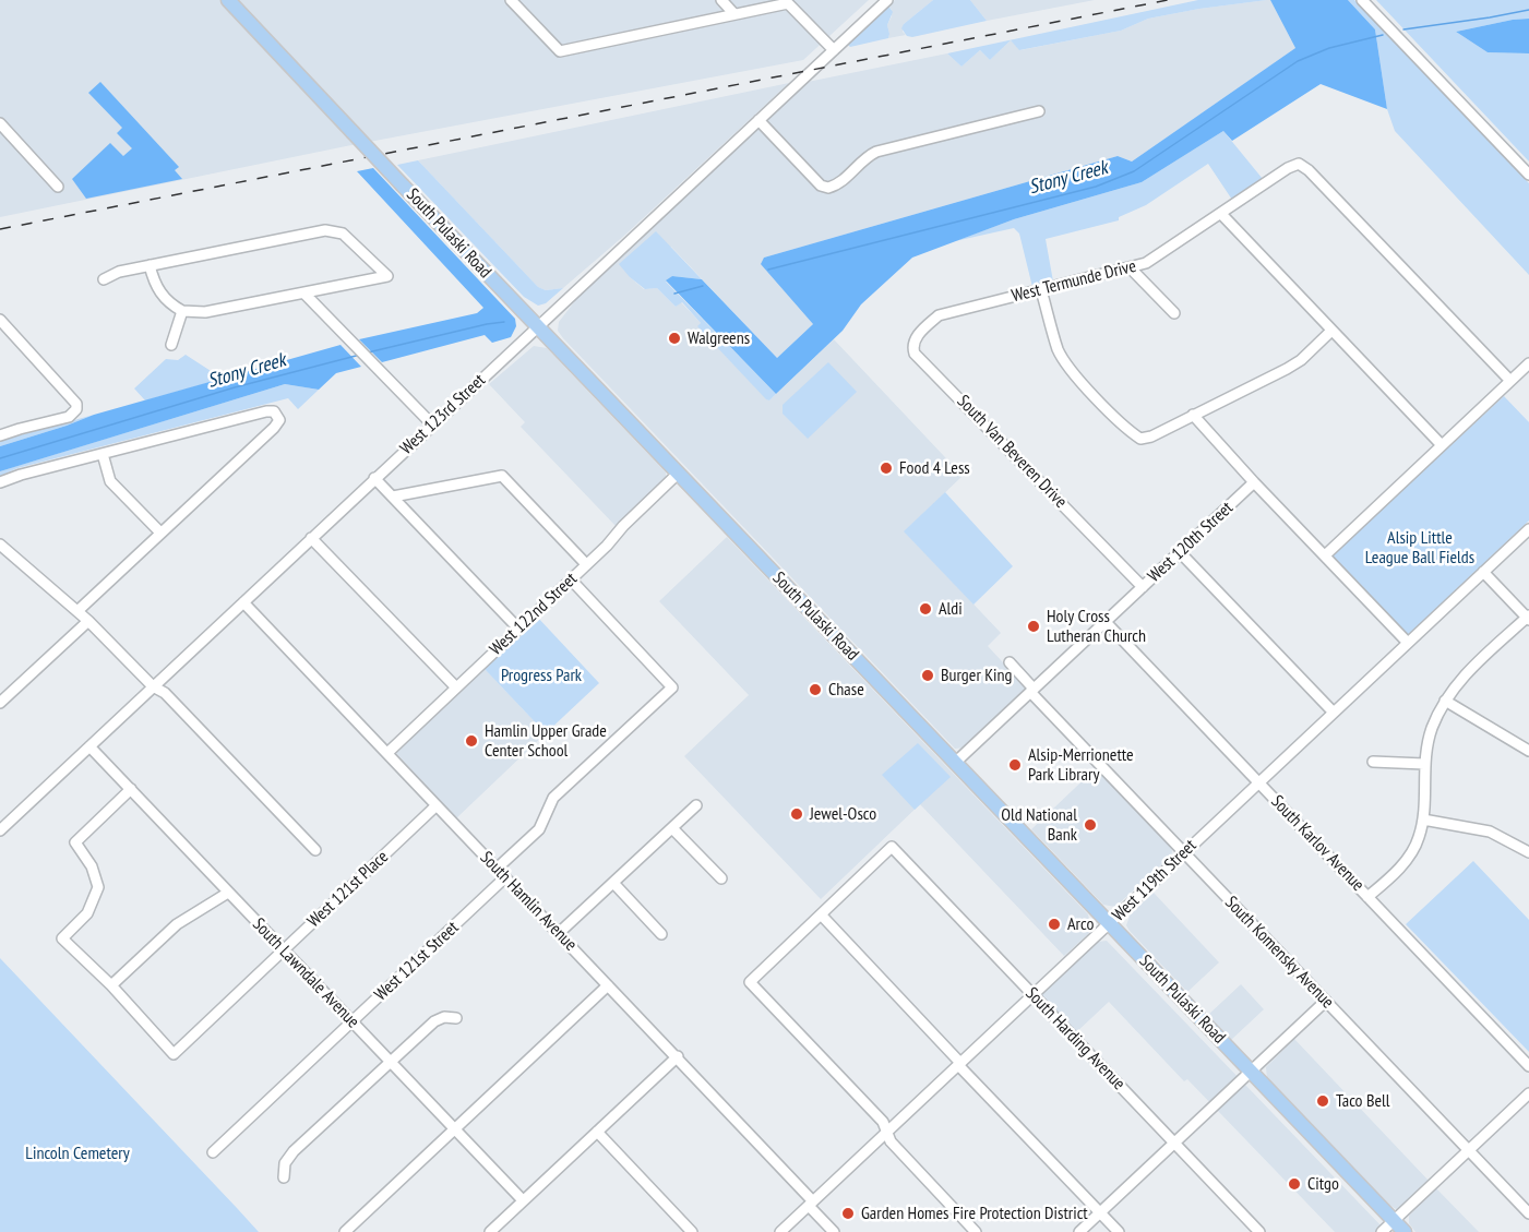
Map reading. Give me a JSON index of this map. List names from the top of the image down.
{
  "streets": {
    "main road": ["South Pulaski Road"],
    "street": [
      "West Termunde Drive",
      "West 123rd Street",
      "South Van Beveren Drive",
      "West 120th Street",
      "West 122nd Street",
      "South Karlov Avenue",
      "West 119th Street",
      "West 121st Place",
      "South Hamlin Avenue",
      "South Komensky Avenue",
      "West 121st Street",
      "South Lawndale Avenue",
      "South Harding Avenue"
    ]
  },
  "crossings": [
    ["South Pulaski Road", "West 123rd Street"],
    ["South Pulaski Road", "West 120th Street"],
    ["South Pulaski Road", "West 122nd Street"],
    ["South Pulaski Road", "West 119th Street"],
    ["West Termunde Drive", "South Van Beveren Drive"],
    ["West 123rd Street", "South Hamlin Avenue"],
    ["West 123rd Street", "South Lawndale Avenue"],
    ["South Van Beveren Drive", "West 120th Street"],
    ["West 120th Street", "South Karlov Avenue"],
    ["West 120th Street", "South Komensky Avenue"],
    ["West 122nd Street", "South Hamlin Avenue"],
    ["South Karlov Avenue", "West 119th Street"],
    ["West 119th Street", "South Hamlin Avenue"],
    ["West 119th Street", "South Komensky Avenue"],
    ["West 119th Street", "South Harding Avenue"],
    ["West 121st Place", "South Hamlin Avenue"],
    ["West 121st Place", "South Lawndale Avenue"],
    ["South Hamlin Avenue", "West 121st Street"],
    ["West 121st Street", "South Lawndale Avenue"]
  ],
  "water": ["Stony Creek"],
  "parks": ["Alsip Little League Ball Fields", "Progress Park", "Lincoln Cemetery"],
  "places": [
    "Walgreens",
    "Food 4 Less",
    "Aldi",
    "Holy Cross Lutheran Church",
    "Burger King",
    "Chase",
    "Hamlin Upper Grade Center School",
    "Alsip-Merrionette Park Library",
    "Jewel-Osco",
    "Old National Bank",
    "Arco",
    "Taco Bell",
    "Citgo",
    "Garden Homes Fire Protection District"
  ]
}
